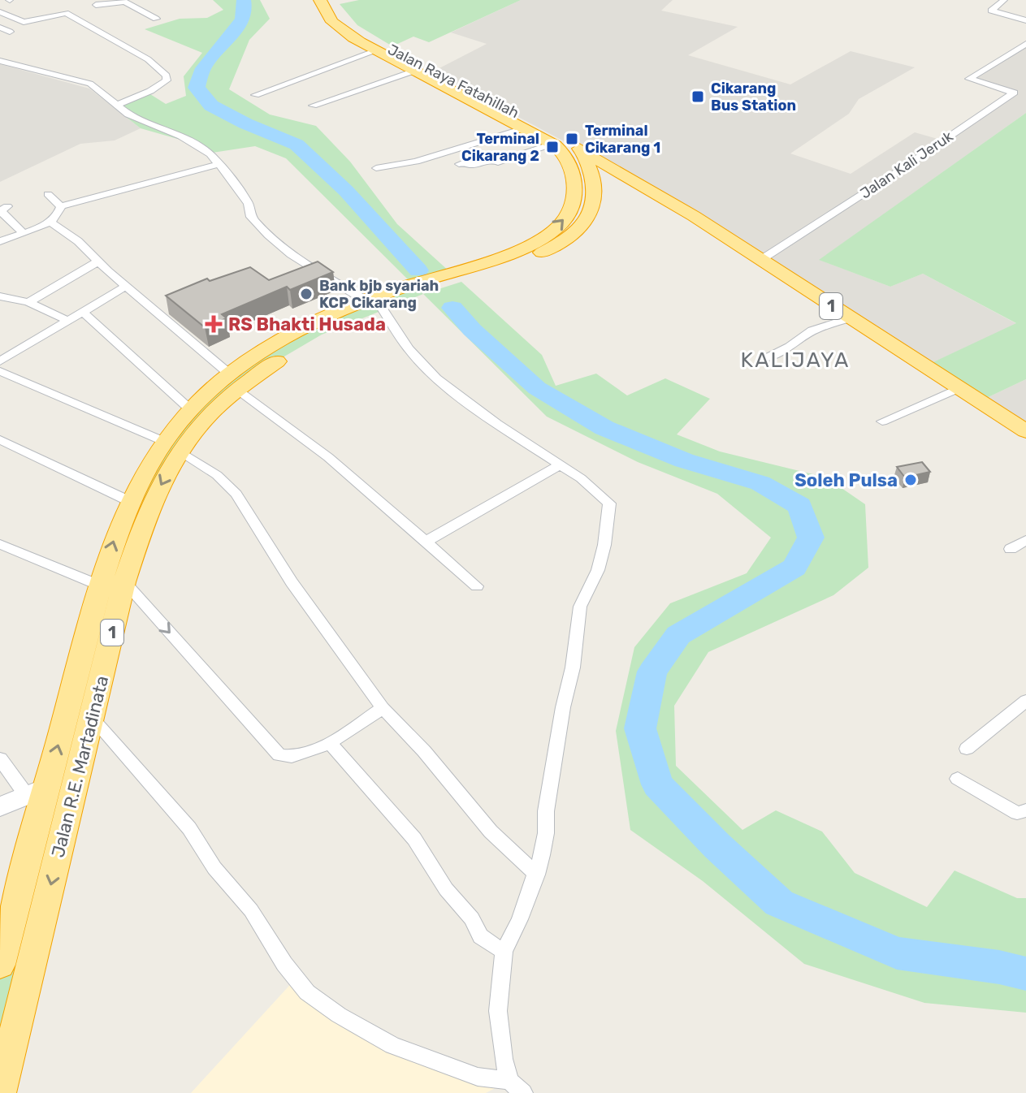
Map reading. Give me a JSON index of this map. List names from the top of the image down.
{
  "streets": {
    "highway": ["Jalan Raya Fatahillah", "1", "Jalan R.E. Martadinata"],
    "street": ["Jalan Kali Jeruk"]
  },
  "crossings": [
    ["Jalan Raya Fatahillah", "1"],
    ["Jalan Raya Fatahillah", "Jalan R.E. Martadinata"],
    ["Jalan Kali Jeruk", "1"]
  ],
  "districts": ["KALIJAYA"],
  "places": {
    "transit": ["Cikarang Bus Station", "Terminal Cikarang 1", "Terminal Cikarang 2"],
    "other": ["Bank bjb syariah KCP Cikarang", "Soleh Pulsa"],
    "health": ["RS Bhakti Husada"]
  }
}
